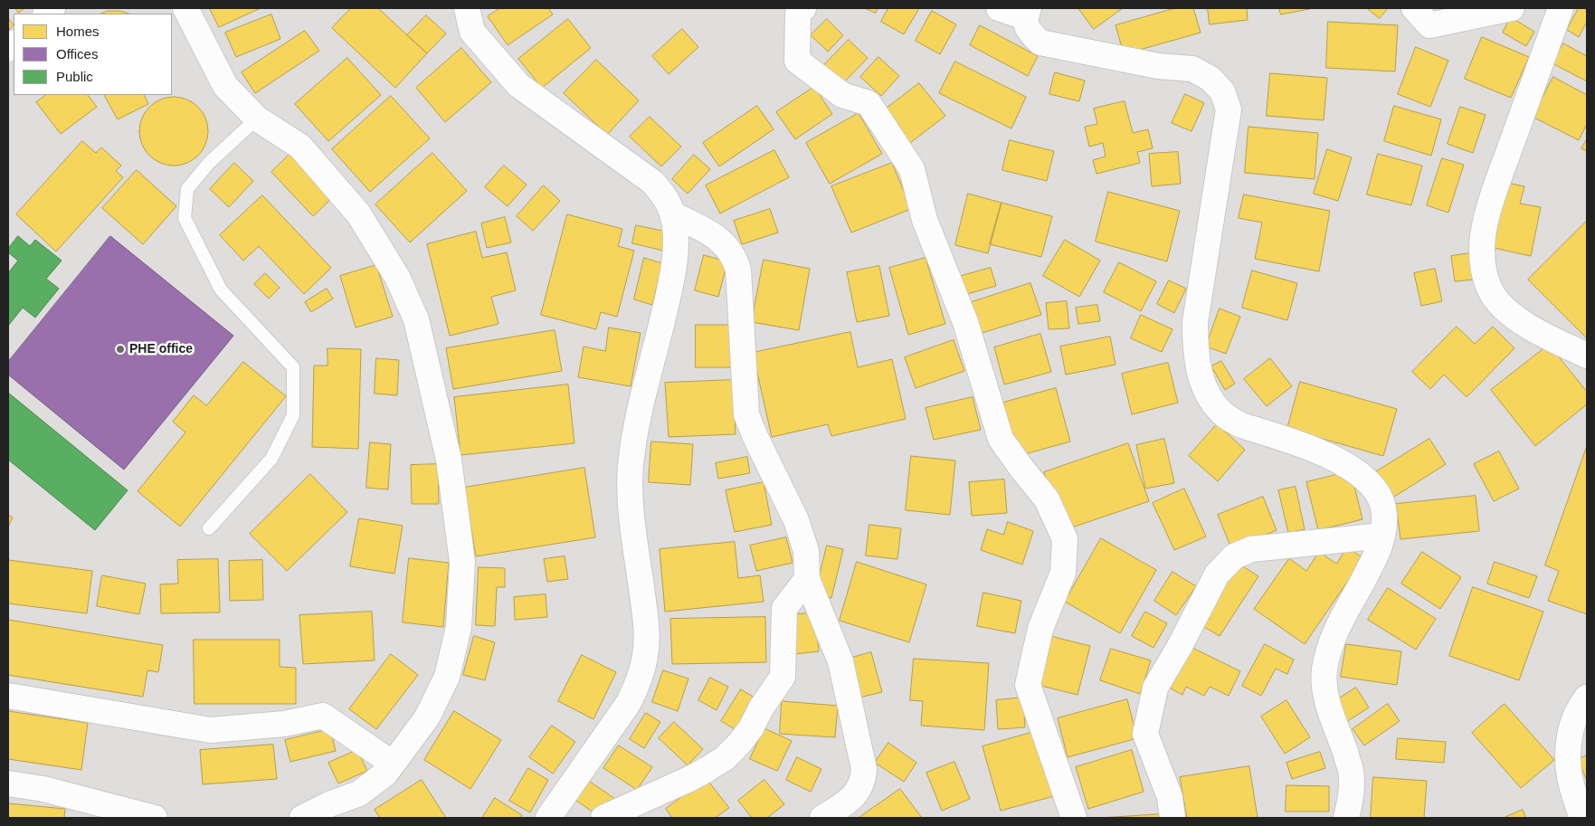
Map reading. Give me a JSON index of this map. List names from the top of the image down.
{
  "places": ["PHE office"],
  "legend": ["Homes", "Offices", "Public"]
}
